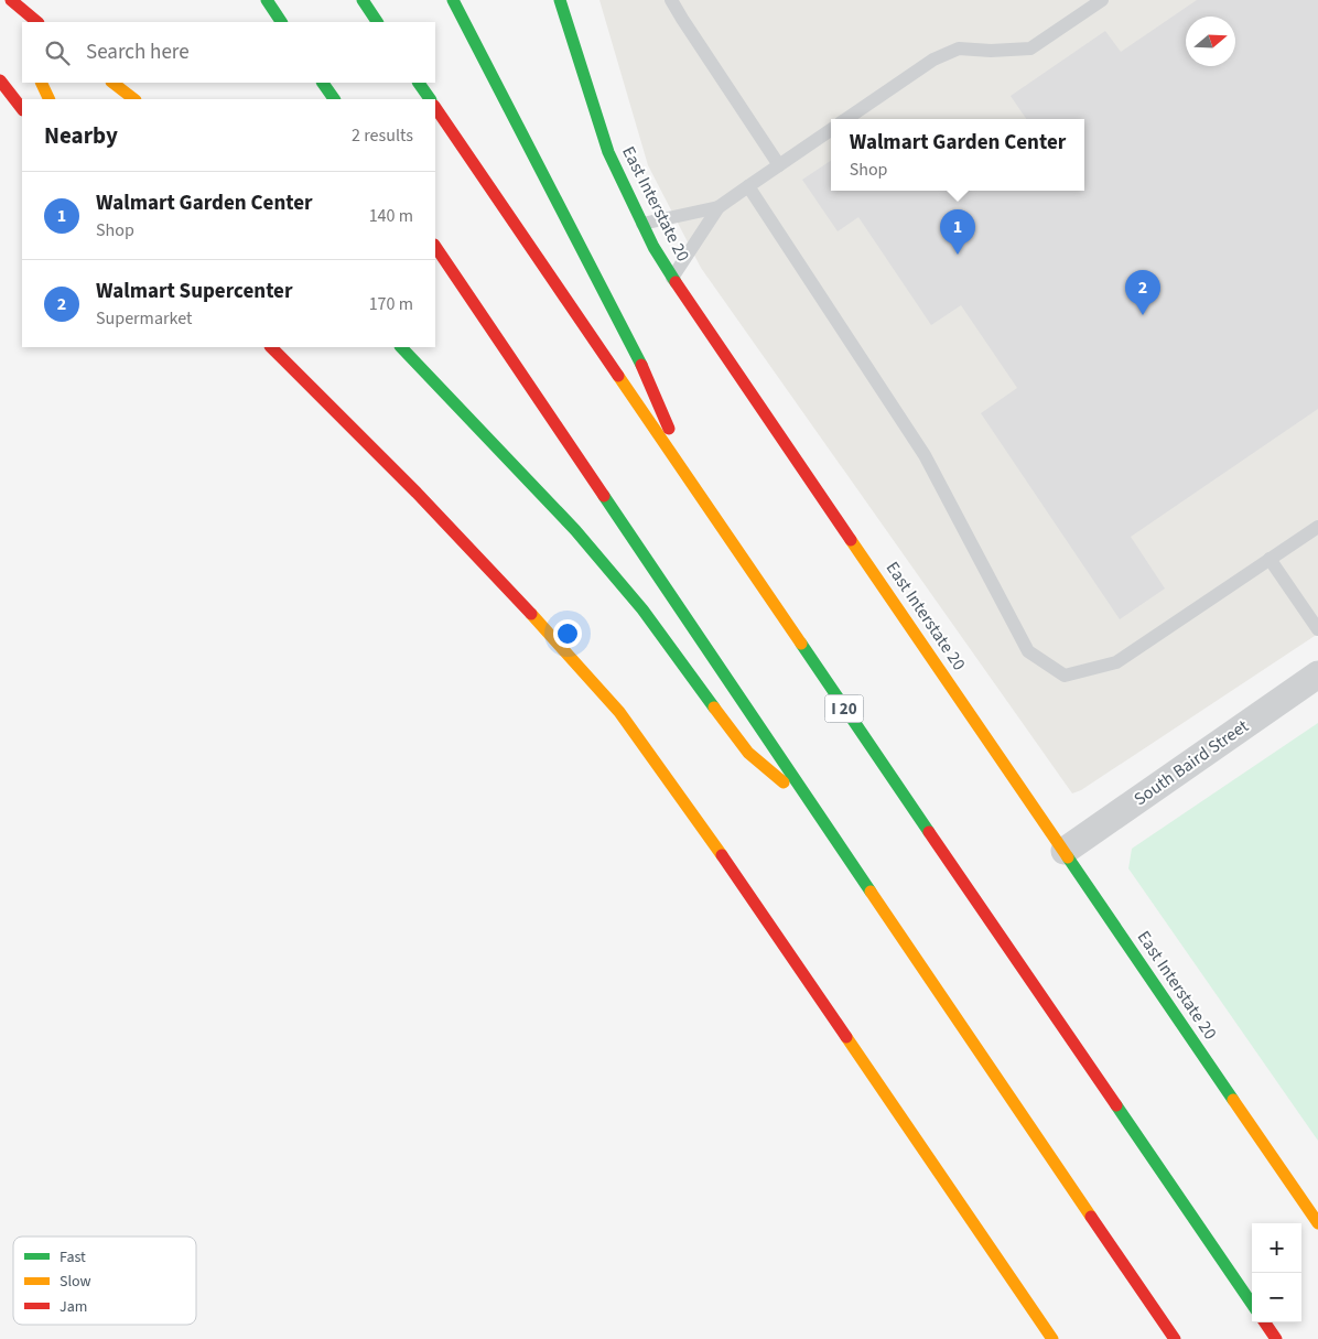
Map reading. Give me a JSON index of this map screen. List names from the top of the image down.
{
  "streets": {
    "main road": ["East Interstate 20", "I 20"],
    "street": ["South Baird Street"]
  },
  "crossings": [
    ["East Interstate 20", "South Baird Street"]
  ],
  "legend": ["Fast", "Slow", "Jam"],
  "north": "right",
  "page": {
    "search": "Search here",
    "heading": ["Nearby", "2 results"],
    "popup": ["Walmart Garden Center", "Shop"],
    "list": [
      {
        "mark": "1",
        "name": "Walmart Garden Center",
        "note": "Shop",
        "value": "140 m"
      },
      {
        "mark": "2",
        "name": "Walmart Supercenter",
        "note": "Supermarket",
        "value": "170 m"
      }
    ],
    "pins": ["1", "2"],
    "map_buttons": ["+", "−"]
  }
}
